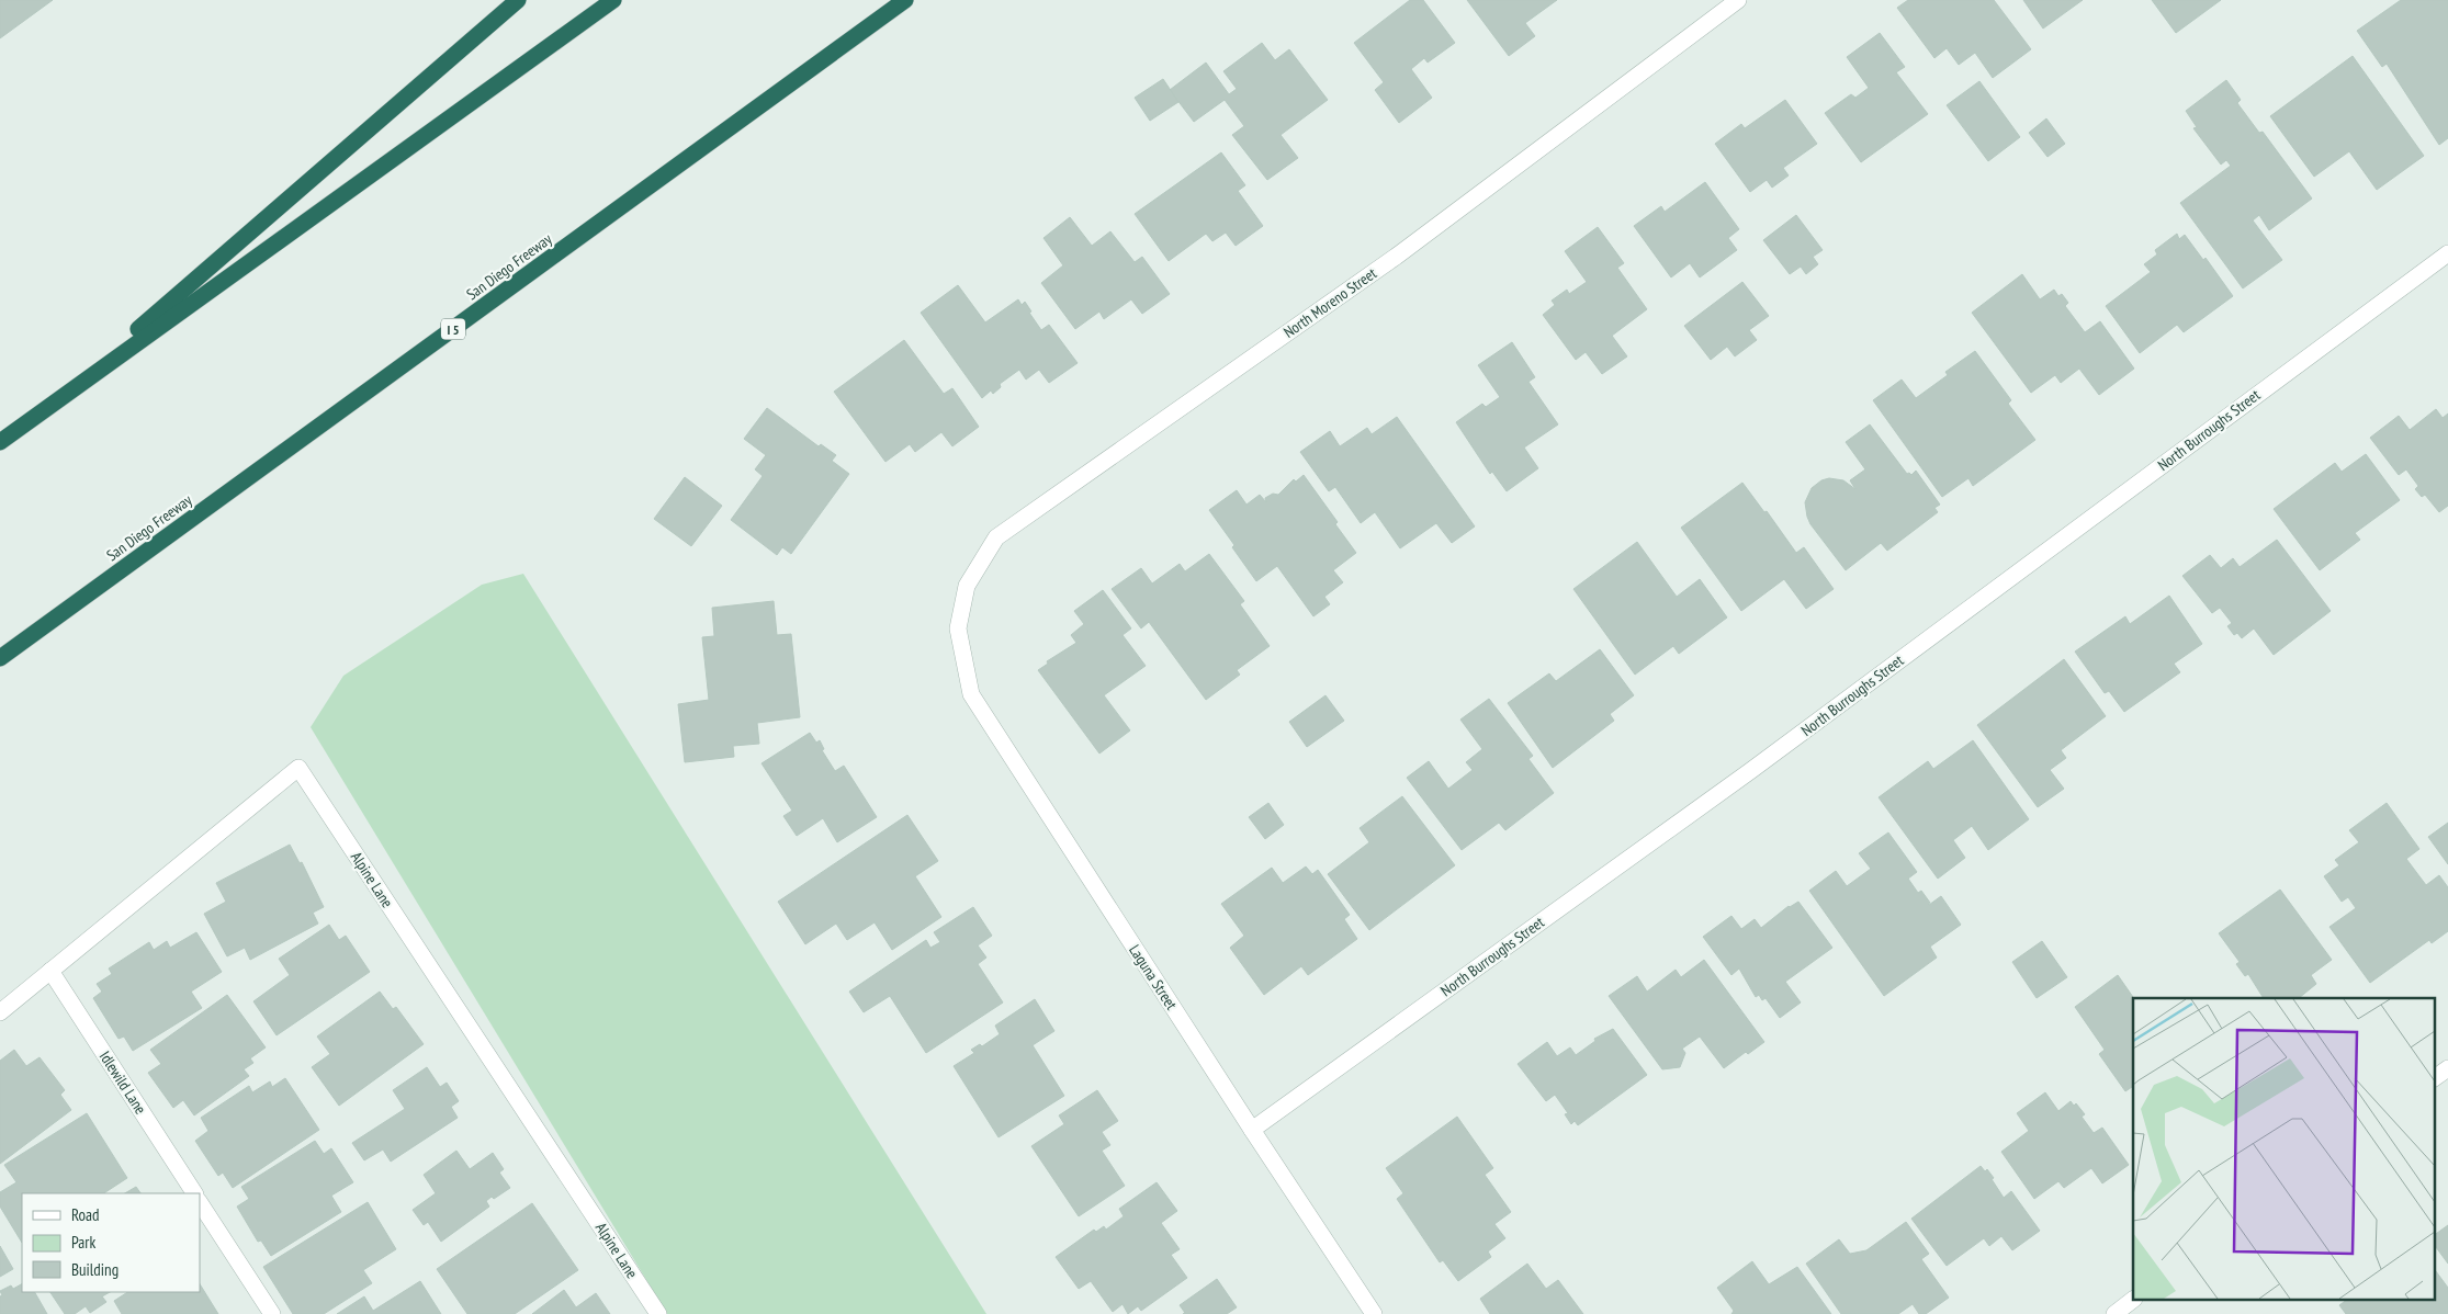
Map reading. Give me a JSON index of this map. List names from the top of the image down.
{
  "streets": {
    "highway": ["San Diego Freeway", "I 5"],
    "street": [
      "North Moreno Street",
      "North Burroughs Street",
      "Alpine Lane",
      "Laguna Street",
      "Idlewild Lane"
    ]
  },
  "crossings": [
    ["North Moreno Street", "Laguna Street"],
    ["North Burroughs Street", "Laguna Street"],
    ["Alpine Lane", "Idlewild Lane"]
  ],
  "legend": ["Road", "Park", "Building"]
}
